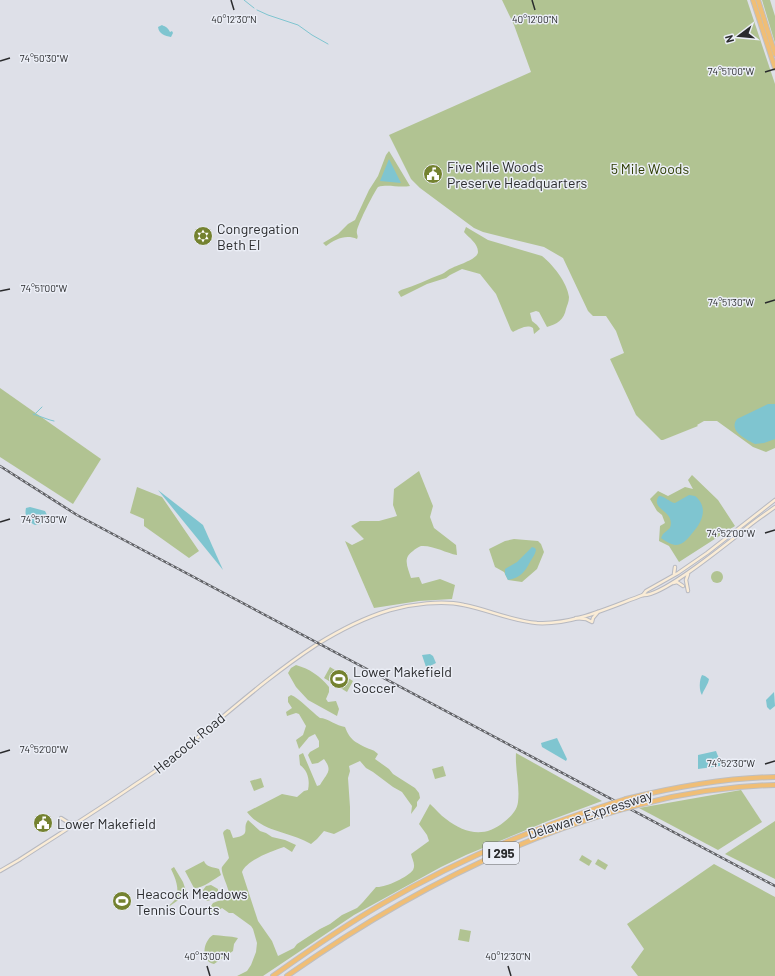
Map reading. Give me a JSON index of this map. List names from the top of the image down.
{
  "streets": {
    "highway": ["Delaware Expressway", "I 295"],
    "main road": ["Heacock Road"]
  },
  "parks": ["5 Mile Woods"],
  "places": {
    "public building": ["Five Mile Woods Preserve Headquarters", "Lower Makefield"],
    "synagogue": ["Congregation Beth El"],
    "sports": ["Lower Makefield Soccer", "Heacock Meadows Tennis Courts"]
  },
  "north": "left",
  "coordinates": [
    "40°12'30\"N",
    "40°12'00\"N",
    "74°50'30\"W",
    "74°51'00\"W",
    "74°51'30\"W",
    "74°52'00\"W",
    "74°52'30\"W",
    "40°13'00\"N"
  ]
}
